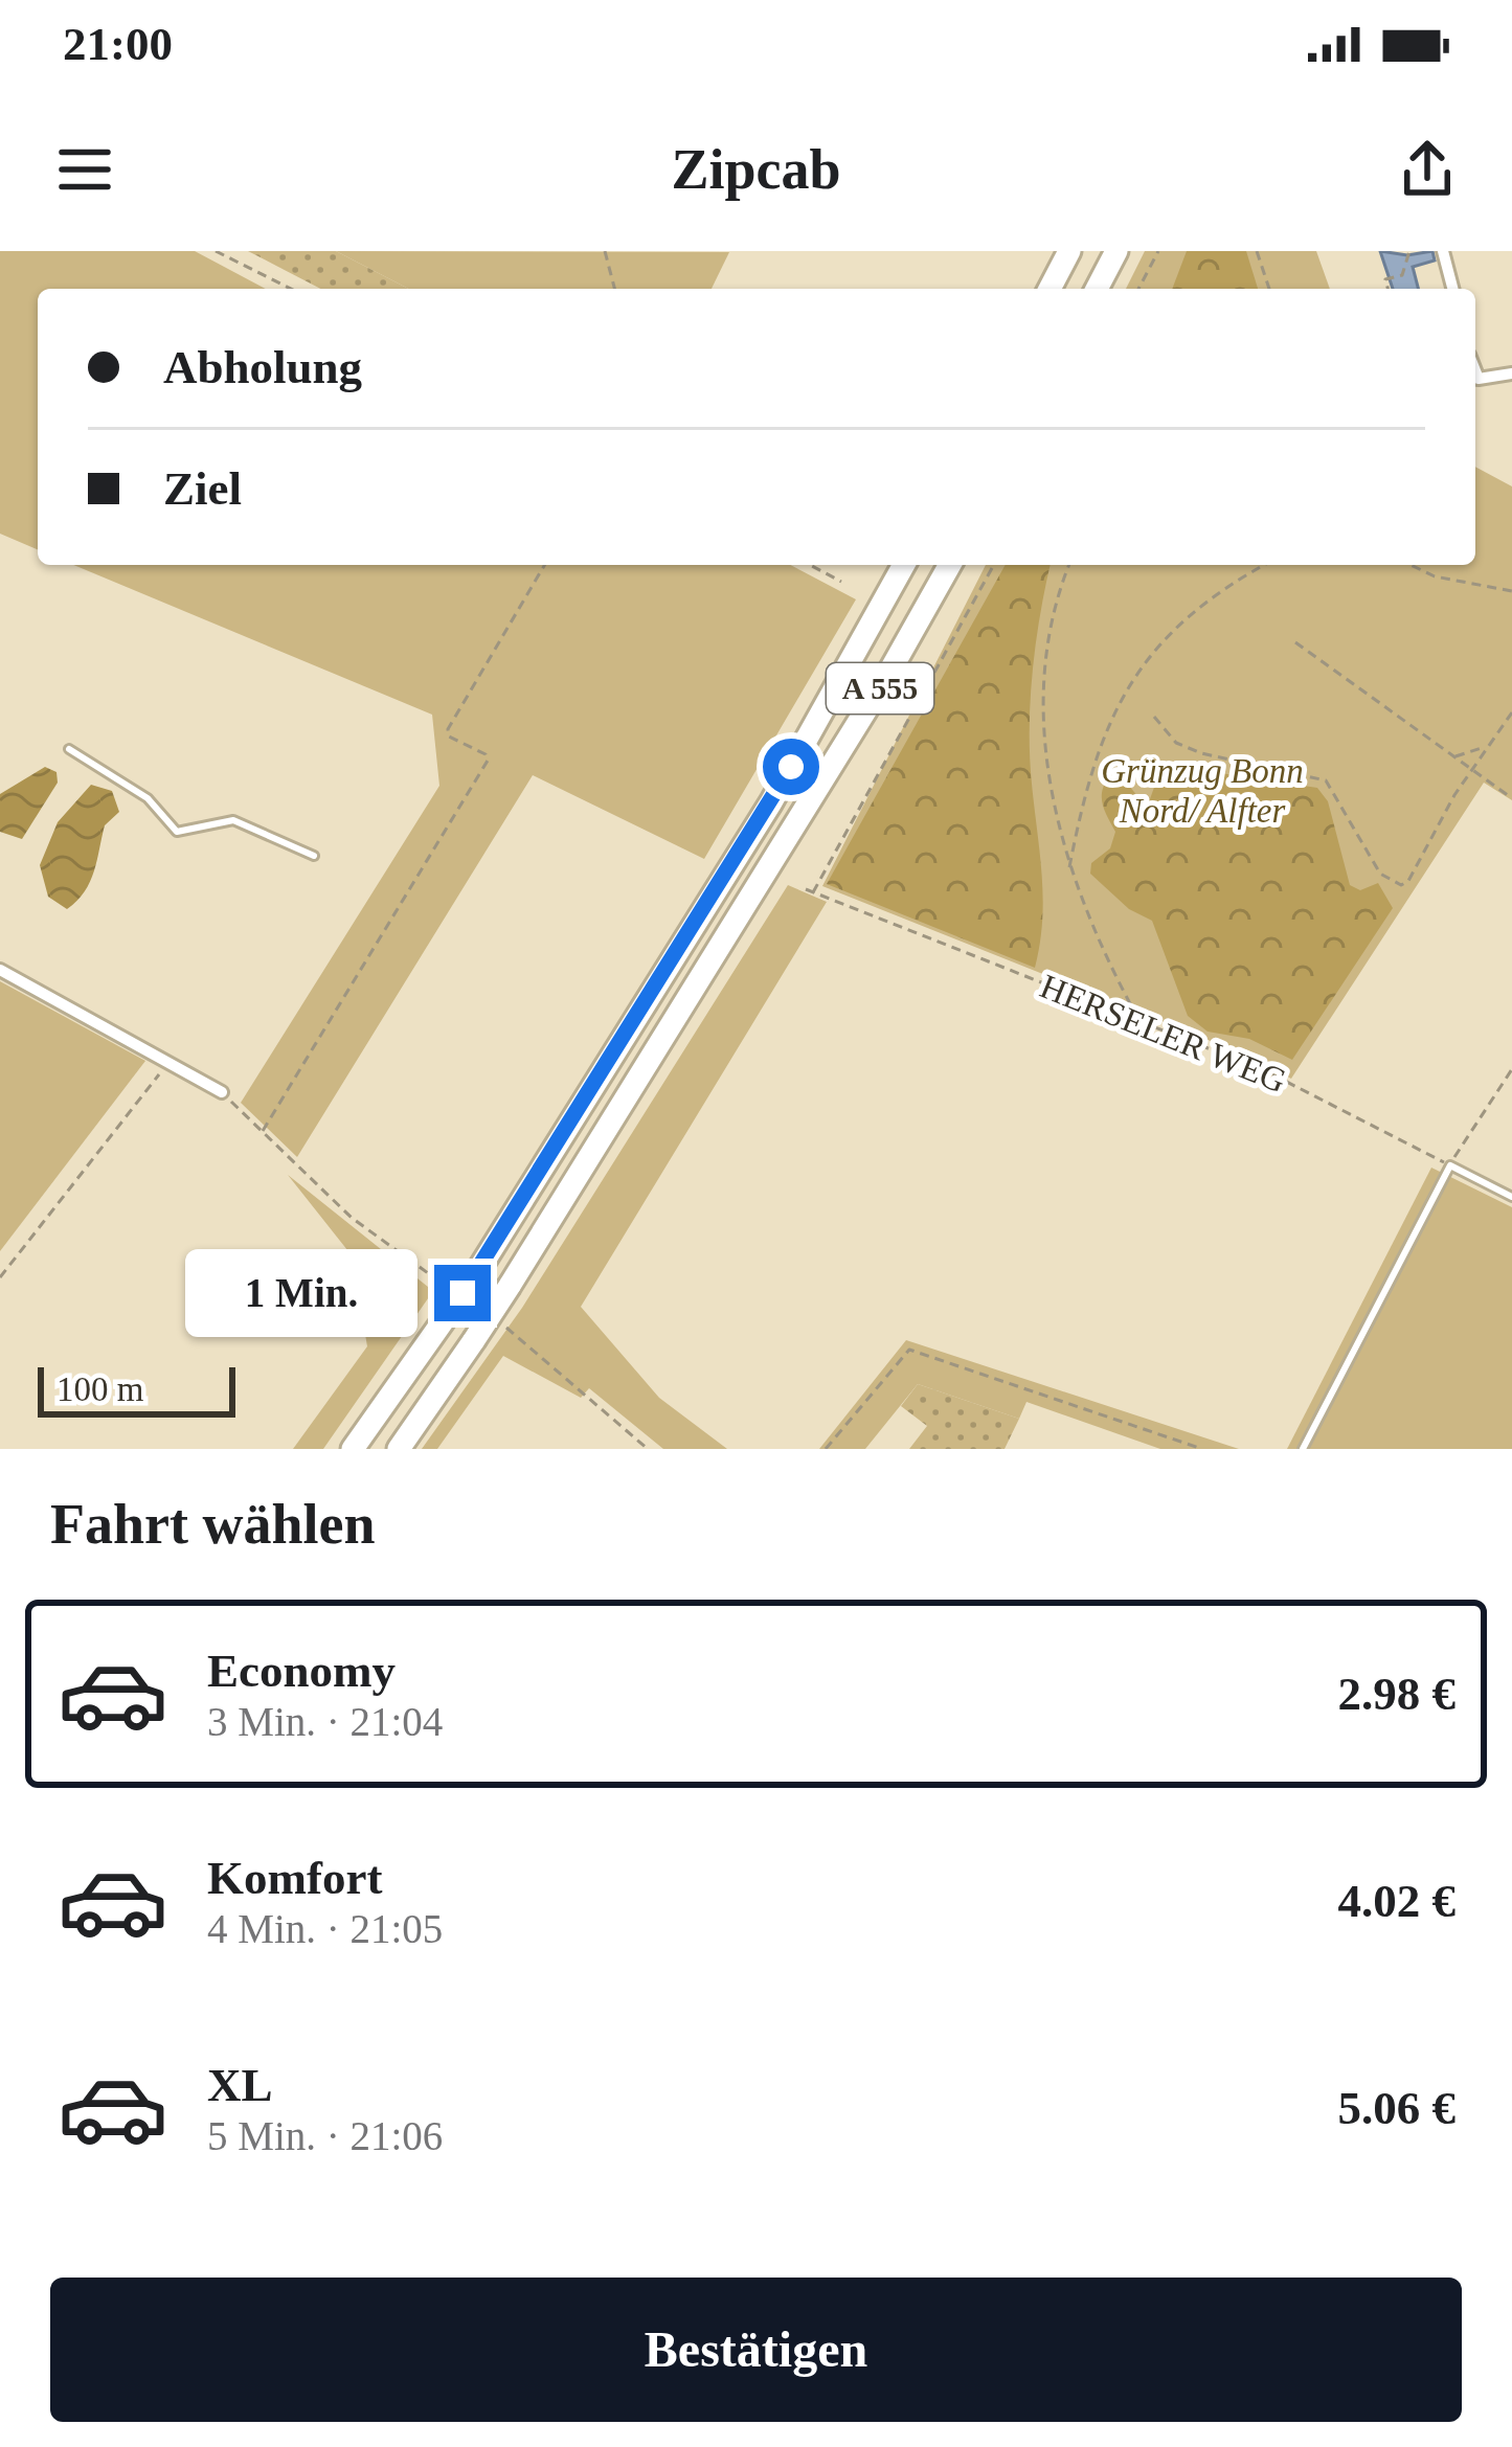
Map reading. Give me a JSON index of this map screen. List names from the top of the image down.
{
  "streets": {
    "highway": ["A 555"],
    "path": ["HERSELER WEG"]
  },
  "parks": ["Grünzug Bonn Nord/ Alfter"],
  "scale_bar": "100 m",
  "page": {
    "status": "21:00",
    "header": "Zipcab",
    "banner": ["Abholung", "Ziel"],
    "bubble": "1 Min.",
    "scale": "100 m",
    "heading": "Fahrt wählen",
    "list": [
      {
        "name": "Economy",
        "note": "3 Min. · 21:04",
        "value": "2.98 €"
      },
      {
        "name": "Komfort",
        "note": "4 Min. · 21:05",
        "value": "4.02 €"
      },
      {
        "name": "XL",
        "note": "5 Min. · 21:06",
        "value": "5.06 €"
      }
    ],
    "buttons": "Bestätigen"
  }
}
